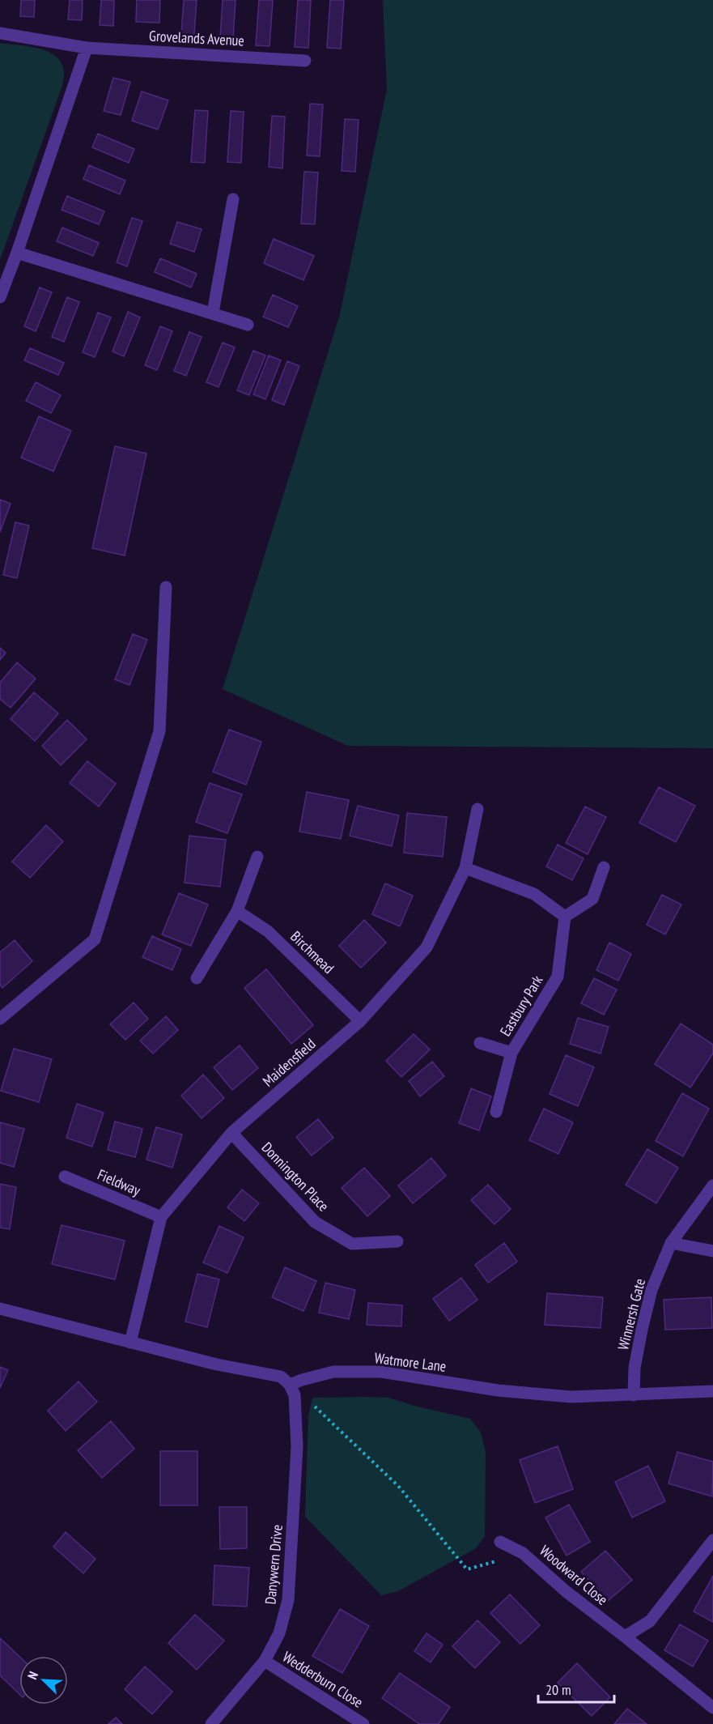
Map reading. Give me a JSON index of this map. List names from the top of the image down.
{
  "streets": {
    "street": [
      "Grovelands Avenue",
      "Birchmead",
      "Eastbury Park",
      "Maidensfield",
      "Donnington Place",
      "Fieldway",
      "Winnersh Gate",
      "Watmore Lane",
      "Danywern Drive",
      "Woodward Close",
      "Wedderburn Close"
    ]
  },
  "crossings": [
    ["Birchmead", "Maidensfield"],
    ["Maidensfield", "Donnington Place"],
    ["Maidensfield", "Fieldway"],
    ["Winnersh Gate", "Watmore Lane"],
    ["Watmore Lane", "Danywern Drive"],
    ["Danywern Drive", "Wedderburn Close"]
  ],
  "scale_bar": "20 m",
  "north": "top left"
}
